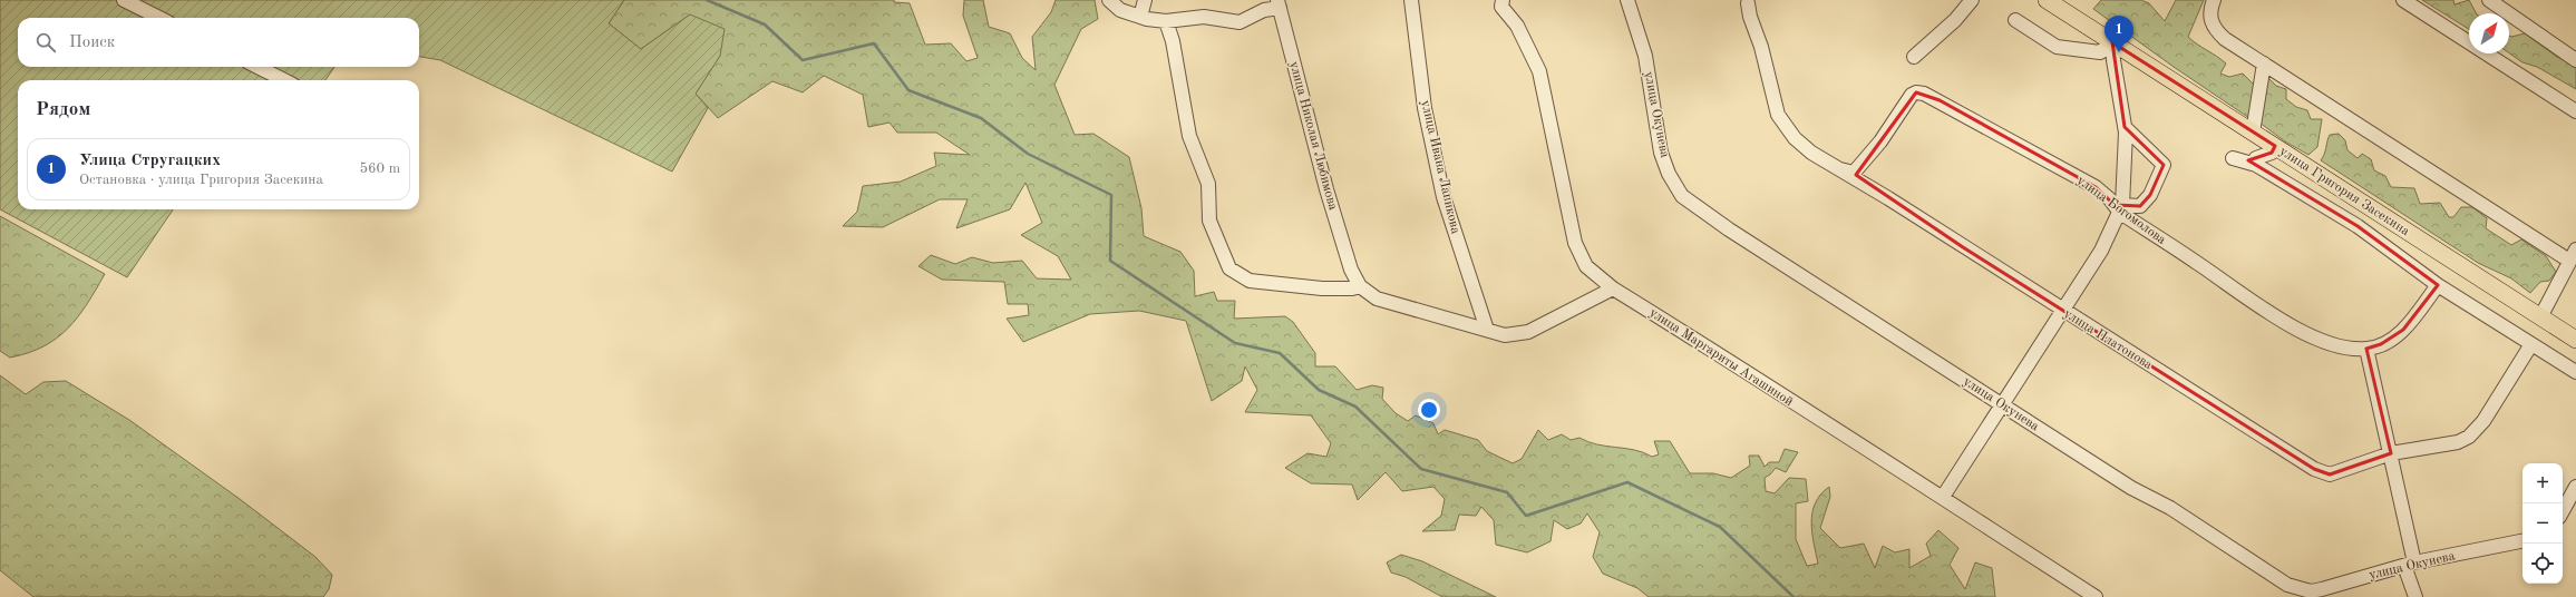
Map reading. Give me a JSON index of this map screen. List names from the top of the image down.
{
  "streets": {
    "main road": ["улица Григория Засекина"],
    "street": [
      "улица Окунева",
      "улица Николая Любимова",
      "улица Ивана Лапикова",
      "улица Богомолова",
      "улица Платонова",
      "улица Маргариты Агашиной"
    ]
  },
  "crossings": [
    ["улица Григория Засекина", "улица Богомолова"],
    ["улица Григория Засекина", "улица Платонова"]
  ],
  "north": "top right",
  "page": {
    "pins": "1",
    "search": "Поиск",
    "heading": "Рядом",
    "list": [
      {
        "mark": "1",
        "name": "Улица Стругацких",
        "note": "Остановка · улица Григория Засекина",
        "value": "560 m"
      }
    ],
    "map_buttons": ["+", "−"]
  }
}
